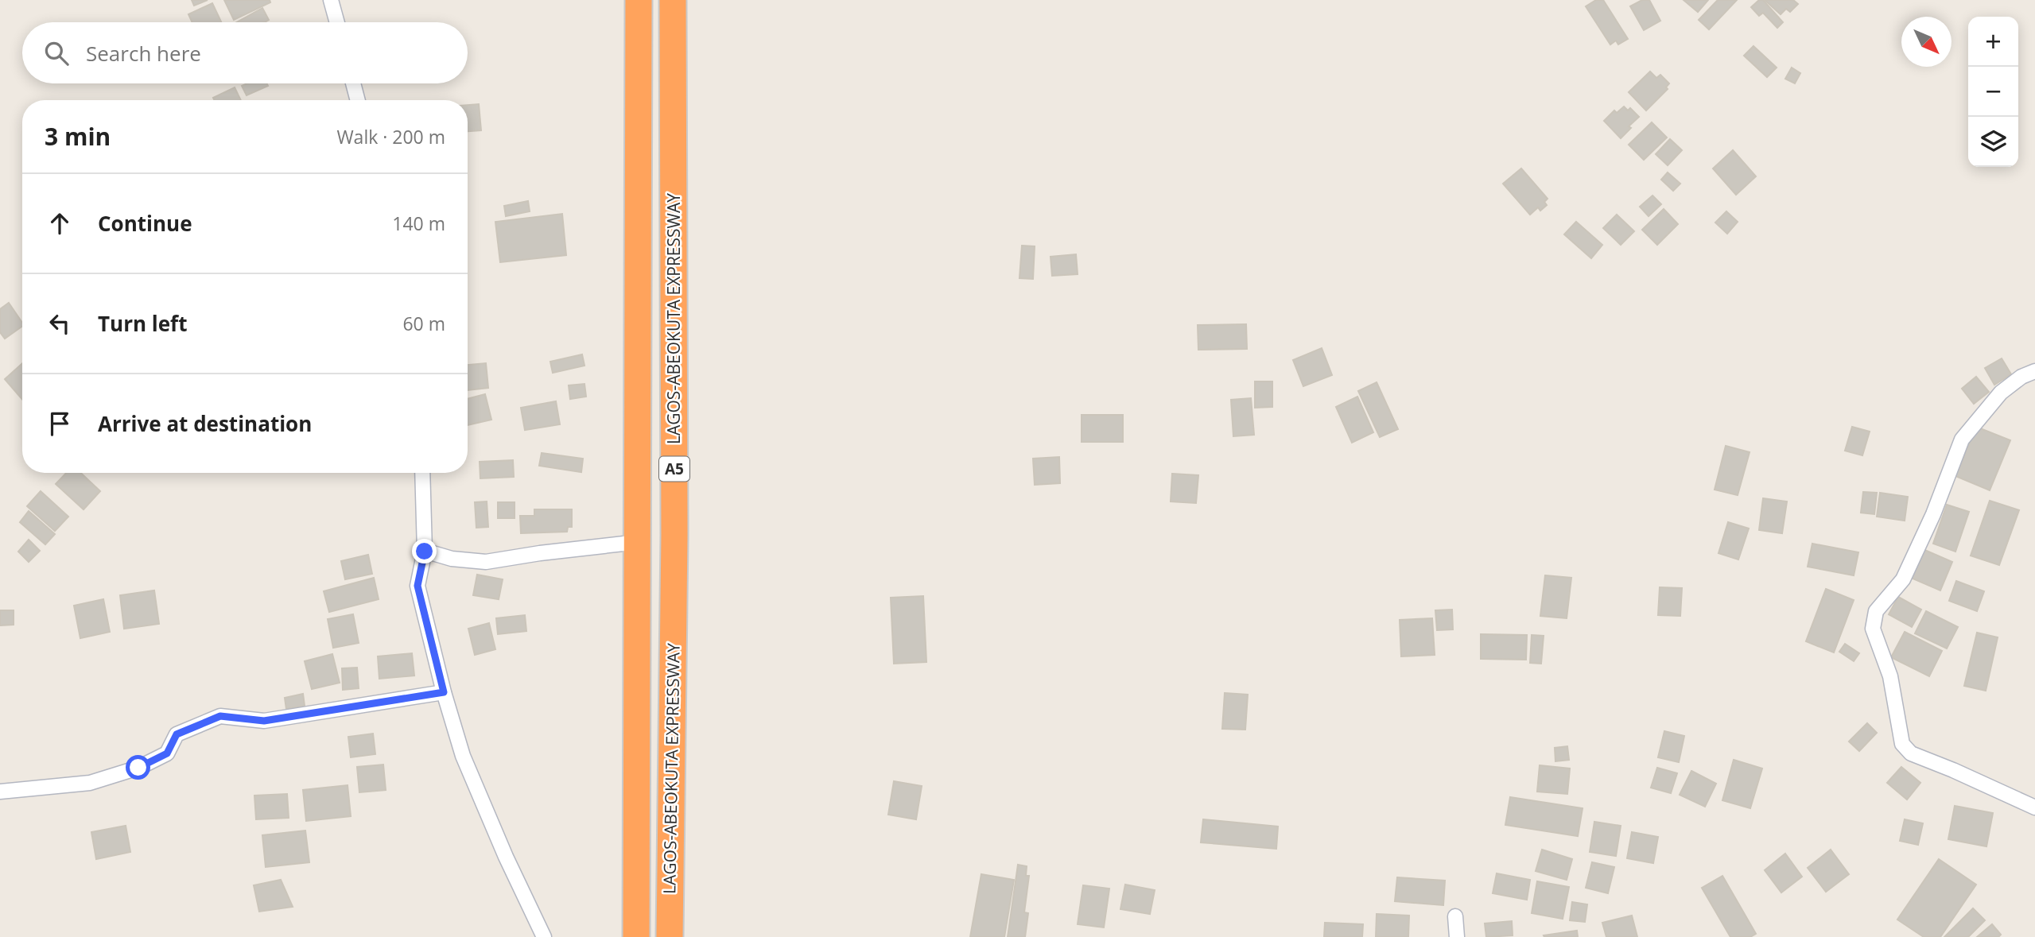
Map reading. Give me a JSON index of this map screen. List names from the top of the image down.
{
  "streets": {
    "highway": ["LAGOS-ABEOKUTA EXPRESSWAY", "A5"]
  },
  "north": "bottom right",
  "page": {
    "map_buttons": ["+", "−"],
    "search": "Search here",
    "heading": ["3 min", "Walk · 200 m"],
    "list": [
      ["Continue", "140 m"],
      ["Turn left", "60 m"],
      "Arrive at destination"
    ]
  }
}
